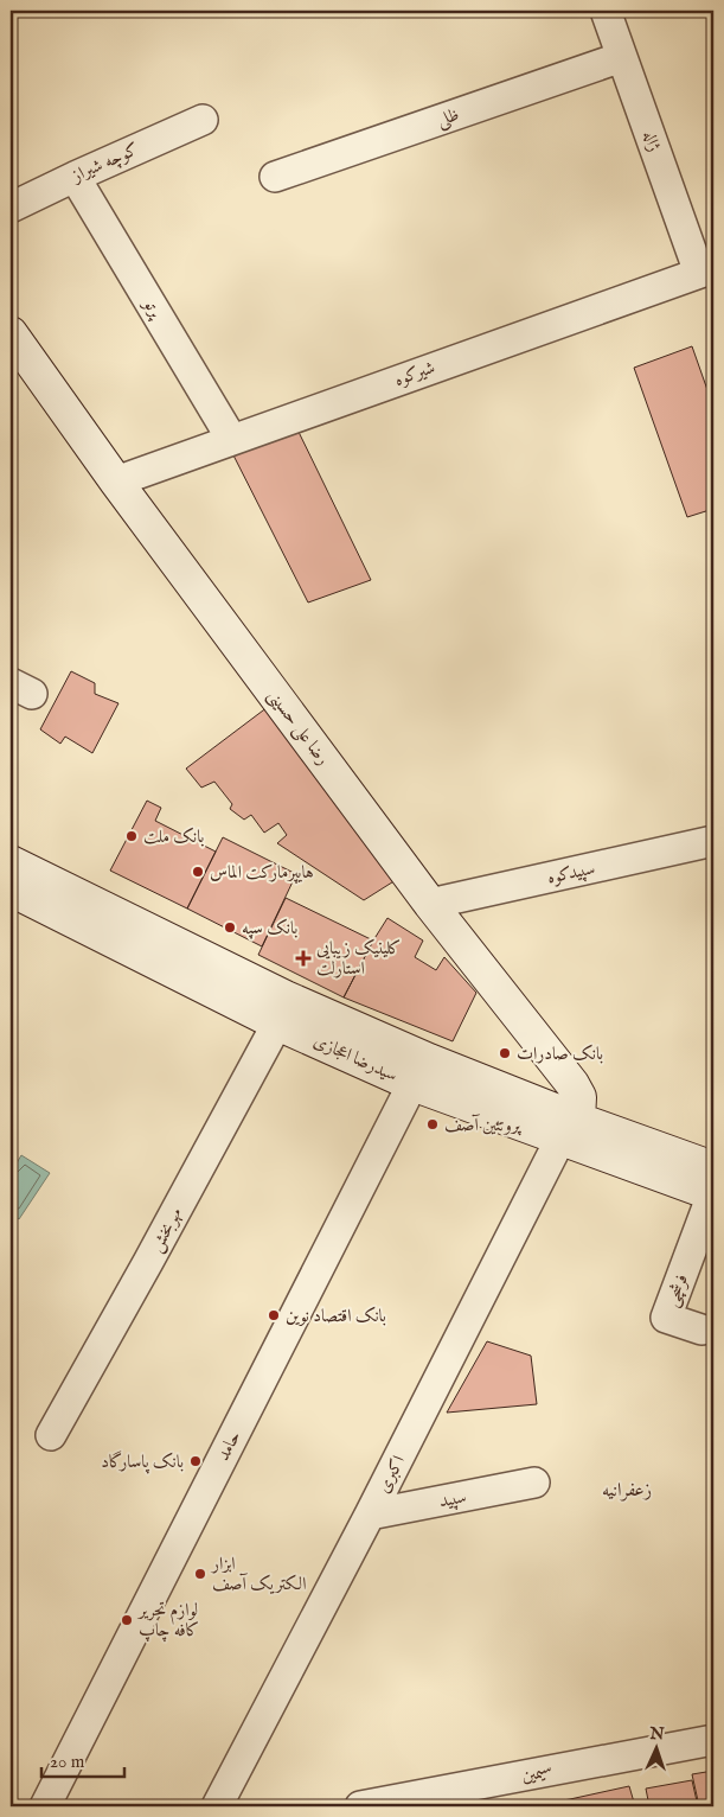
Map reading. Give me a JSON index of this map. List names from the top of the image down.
{
  "streets": {
    "main road": ["رضا علی حسینی", "سیدرضا اعجازی"],
    "street": [
      "ظلی",
      "ژاله",
      "کوچه شیراز",
      "پرتو",
      "شیرکوه",
      "سپیدکوه",
      "مهربخش",
      "فرشچی",
      "حامد",
      "اکبری",
      "سپید",
      "سیمین"
    ]
  },
  "crossings": [
    ["ظلی", "ژاله"],
    ["ژاله", "شیرکوه"],
    ["کوچه شیراز", "پرتو"],
    ["پرتو", "شیرکوه"],
    ["شیرکوه", "رضا علی حسینی"],
    ["رضا علی حسینی", "سپیدکوه"],
    ["رضا علی حسینی", "سیدرضا اعجازی"],
    ["رضا علی حسینی", "اکبری"],
    ["سیدرضا اعجازی", "مهربخش"],
    ["سیدرضا اعجازی", "فرشچی"],
    ["سیدرضا اعجازی", "حامد"],
    ["سیدرضا اعجازی", "اکبری"],
    ["اکبری", "سپید"]
  ],
  "districts": ["زعفرانیه"],
  "places": {
    "other": [
      "بانک ملت",
      "هایپرمارکت الماس",
      "بانک سپه",
      "بانک صادرات",
      "پروتئین آصف",
      "بانک اقتصاد نوین",
      "بانک پاسارگاد",
      "ابزار الکتریک آصف",
      "لوازم تحریر کافه چاپ"
    ],
    "health": ["کلینیک زیبایی استارلت"]
  },
  "scale_bar": "20 m",
  "north": "top"
}
